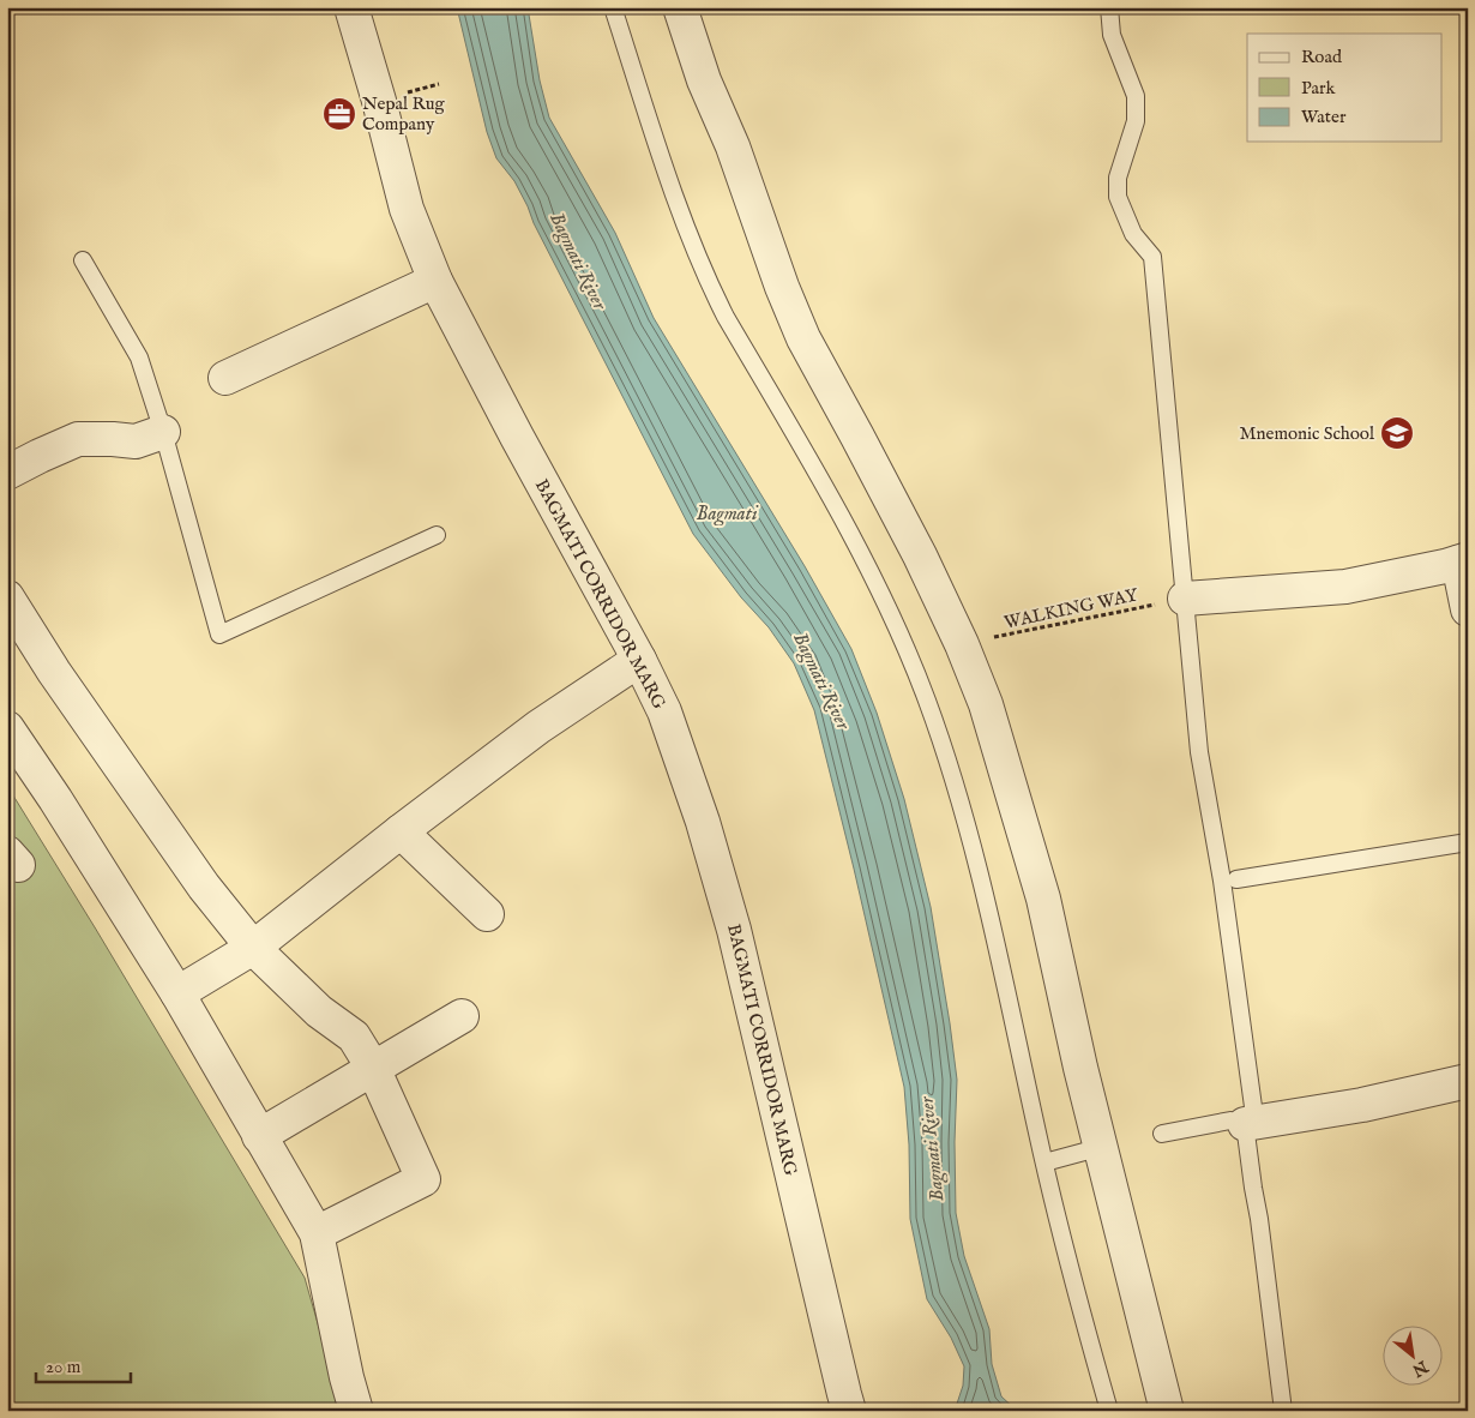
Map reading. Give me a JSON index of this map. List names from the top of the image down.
{
  "streets": {
    "street": ["BAGMATI CORRIDOR MARG"],
    "path": ["WALKING WAY"]
  },
  "water": ["Bagmati River", "Bagmati"],
  "places": {
    "office": ["Nepal Rug Company"],
    "school or university": ["Mnemonic School"]
  },
  "legend": ["Road", "Park", "Water"],
  "scale_bar": "20 m",
  "north": "bottom right"
}
